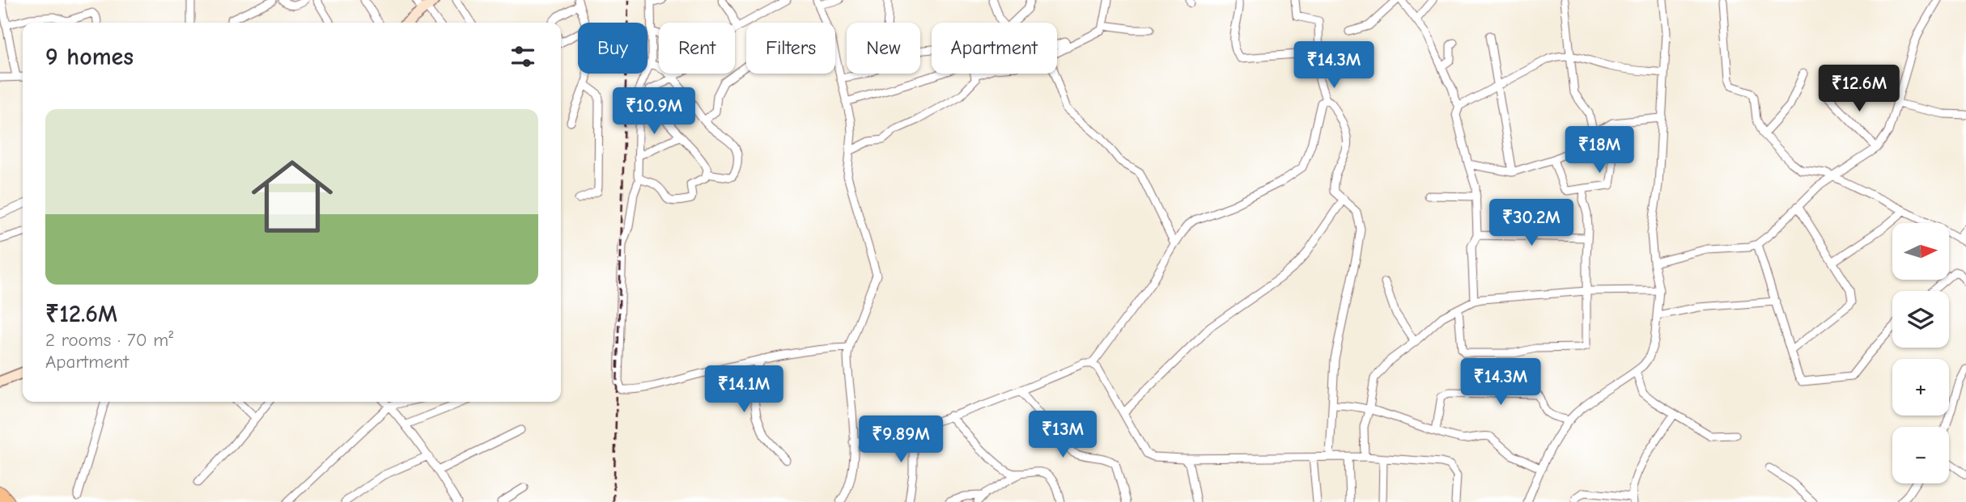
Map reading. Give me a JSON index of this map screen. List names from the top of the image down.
{
  "north": "right",
  "page": {
    "chip": [
      "Buy",
      "Rent",
      "Filters",
      "New",
      "Apartment"
    ],
    "heading": "9 homes",
    "price": [
      "₹14.3M",
      "₹12.6M",
      "₹10.9M",
      "₹18M",
      "₹30.2M",
      "₹14.3M",
      "₹14.1M",
      "₹13M",
      "₹9.89M"
    ],
    "list": [
      {
        "name": "₹12.6M",
        "note": "2 rooms · 70 m² · Apartment"
      }
    ],
    "map_buttons": ["+", "−"]
  }
}
